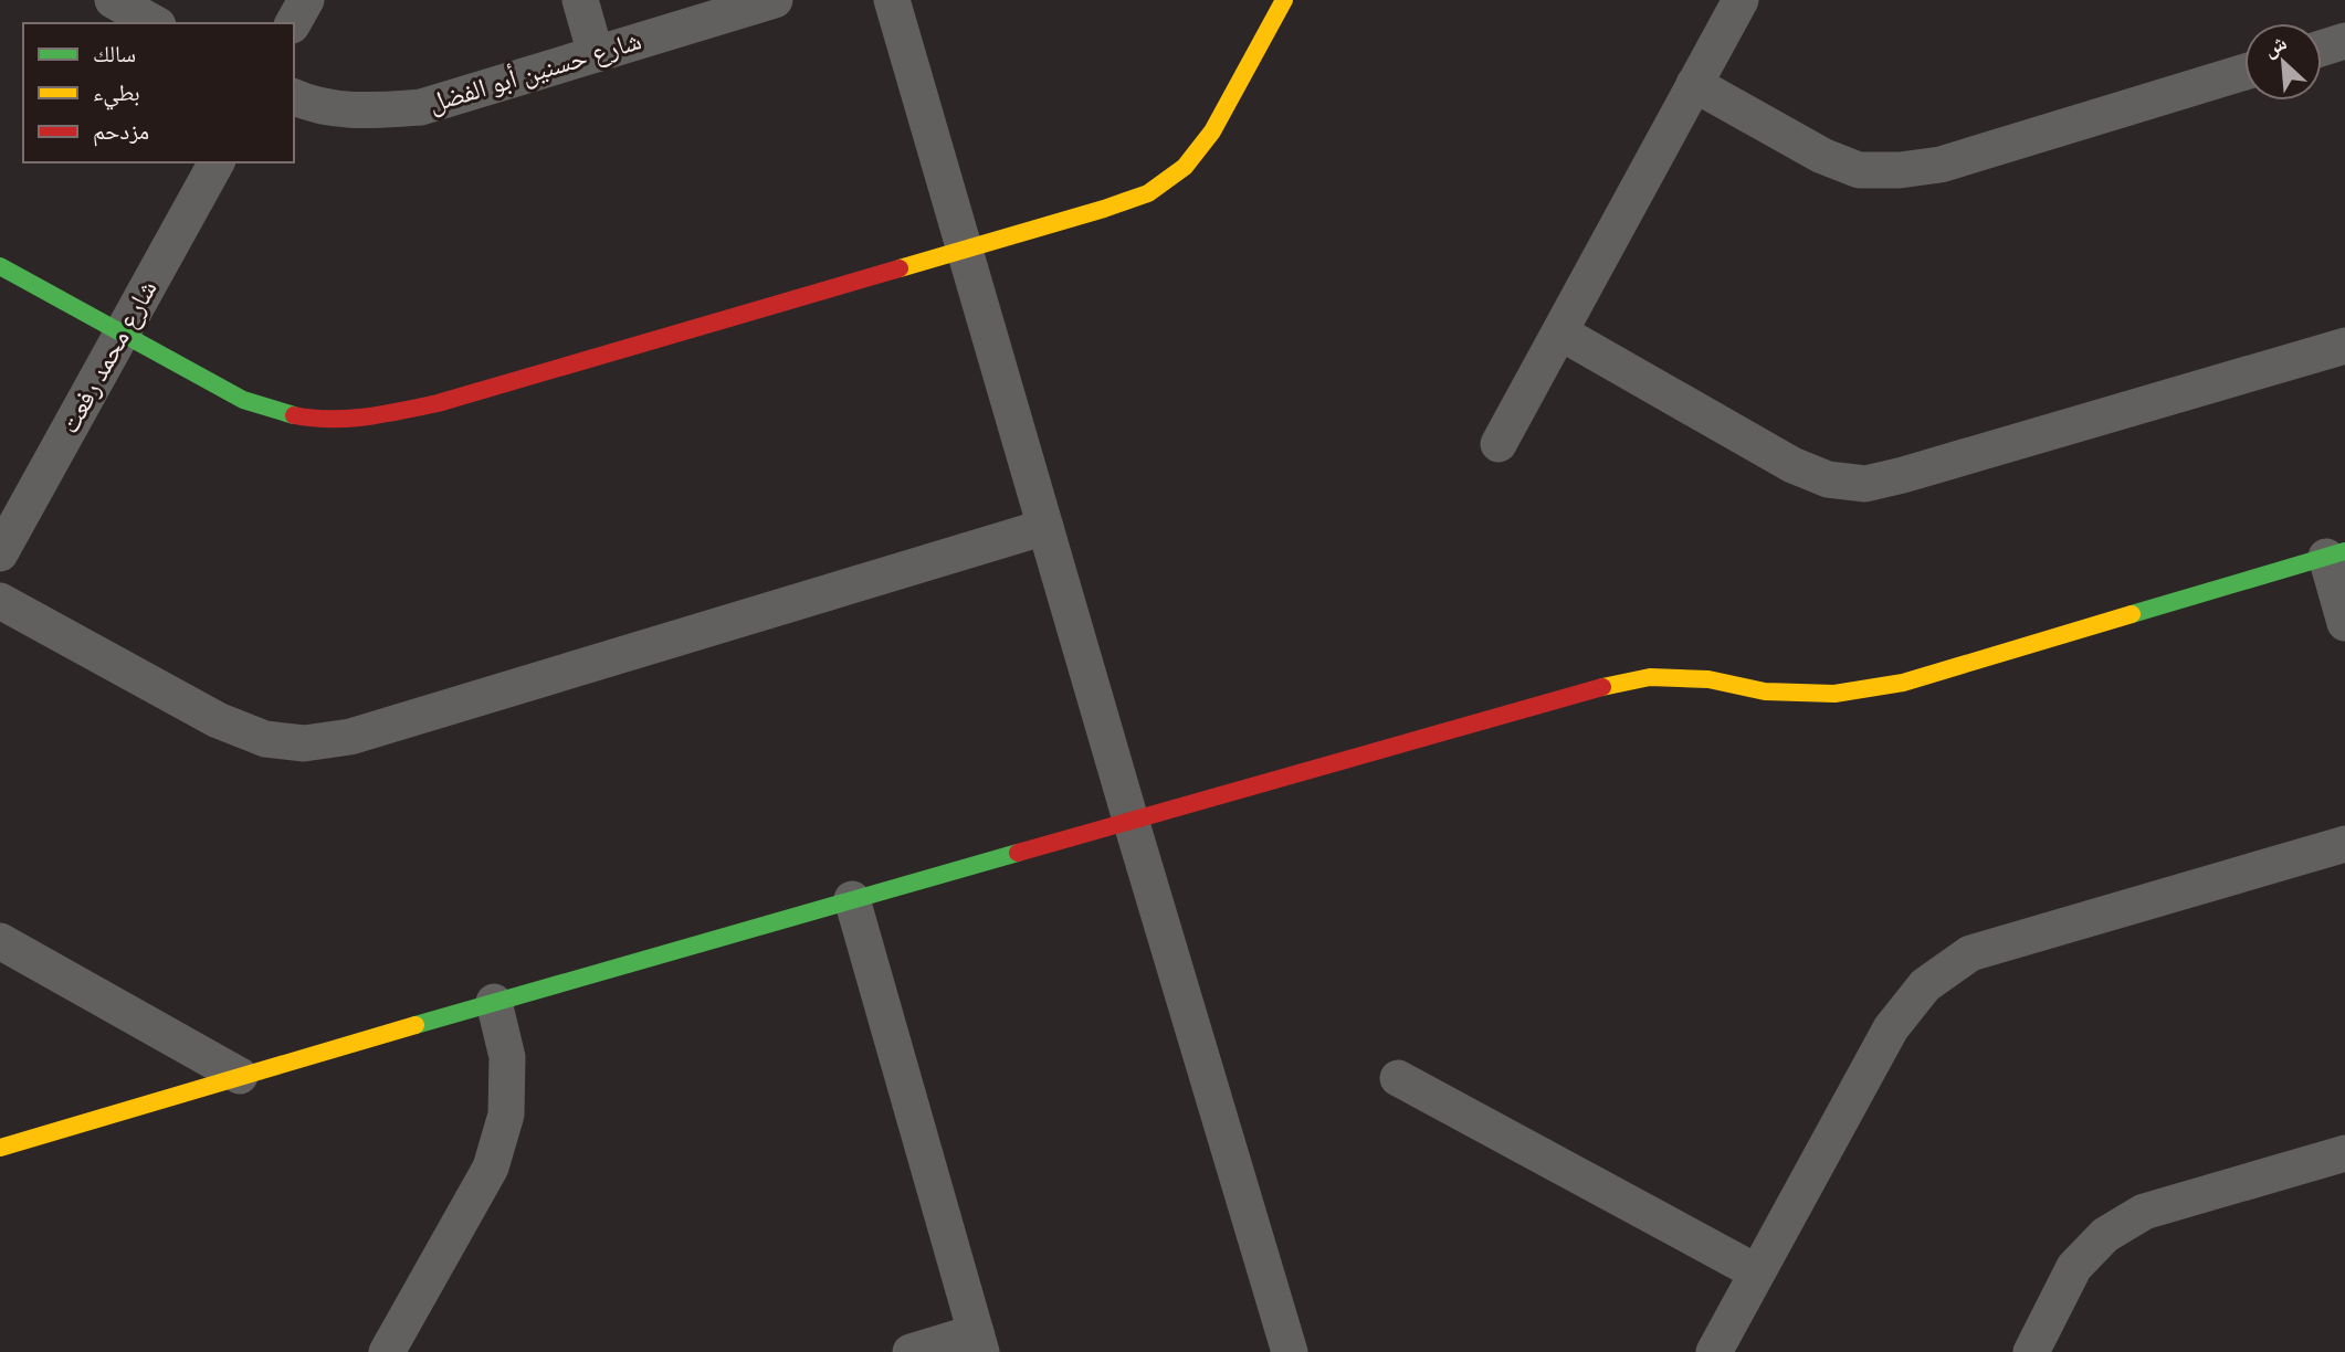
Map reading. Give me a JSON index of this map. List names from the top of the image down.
{
  "streets": {
    "street": ["شارع حسنين أبو الفضل", "شارع محمد رفعت"]
  },
  "legend": ["سالك", "بطيء", "مزدحم"],
  "north": "top left"
}
